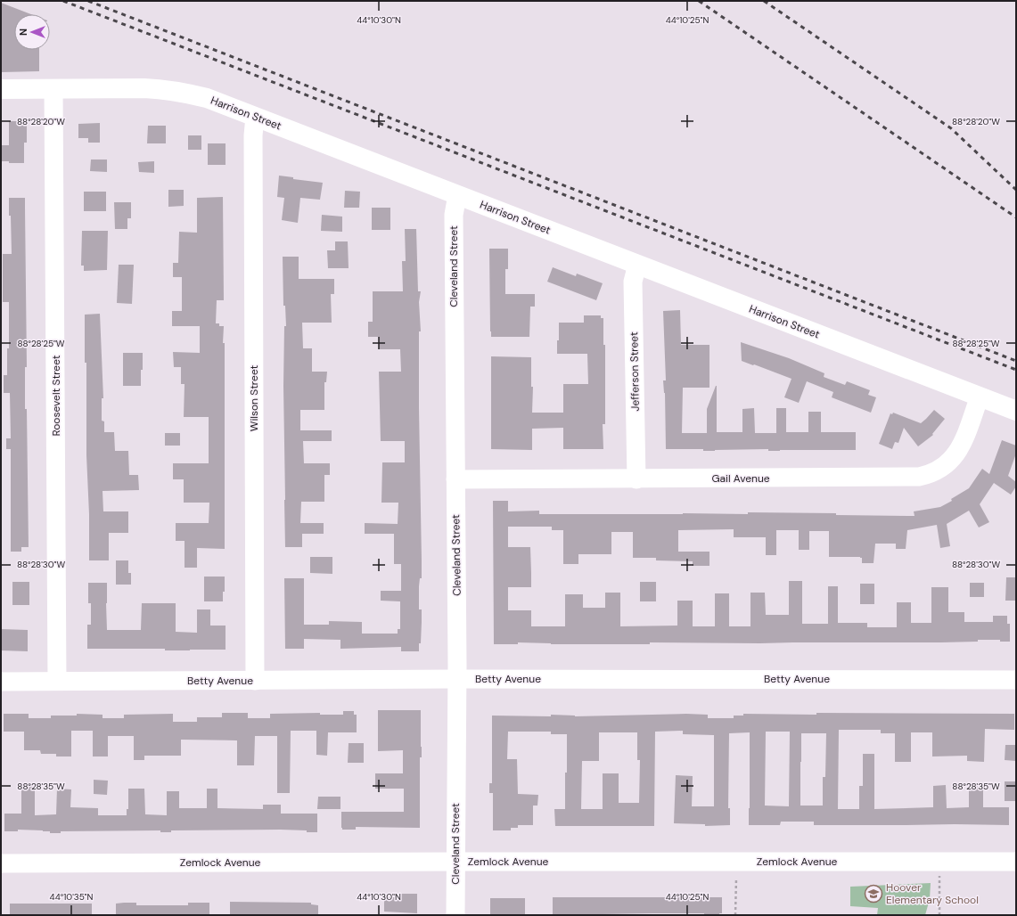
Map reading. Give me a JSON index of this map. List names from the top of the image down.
{
  "streets": {
    "main road": ["Harrison Street"],
    "street": [
      "Cleveland Street",
      "Jefferson Street",
      "Roosevelt Street",
      "Wilson Street",
      "Gail Avenue",
      "Betty Avenue",
      "Zemlock Avenue"
    ]
  },
  "crossings": [
    ["Harrison Street", "Cleveland Street"],
    ["Harrison Street", "Jefferson Street"],
    ["Harrison Street", "Roosevelt Street"],
    ["Harrison Street", "Wilson Street"],
    ["Harrison Street", "Gail Avenue"],
    ["Cleveland Street", "Gail Avenue"],
    ["Cleveland Street", "Betty Avenue"],
    ["Cleveland Street", "Zemlock Avenue"],
    ["Jefferson Street", "Gail Avenue"],
    ["Roosevelt Street", "Betty Avenue"],
    ["Wilson Street", "Betty Avenue"]
  ],
  "places": {
    "school or university": ["Hoover Elementary School"]
  },
  "north": "left",
  "coordinates": [
    "44°10'30\"N",
    "44°10'25\"N",
    "88°28'20\"W",
    "88°28'25\"W",
    "88°28'30\"W",
    "88°28'35\"W",
    "44°10'35\"N"
  ]
}
